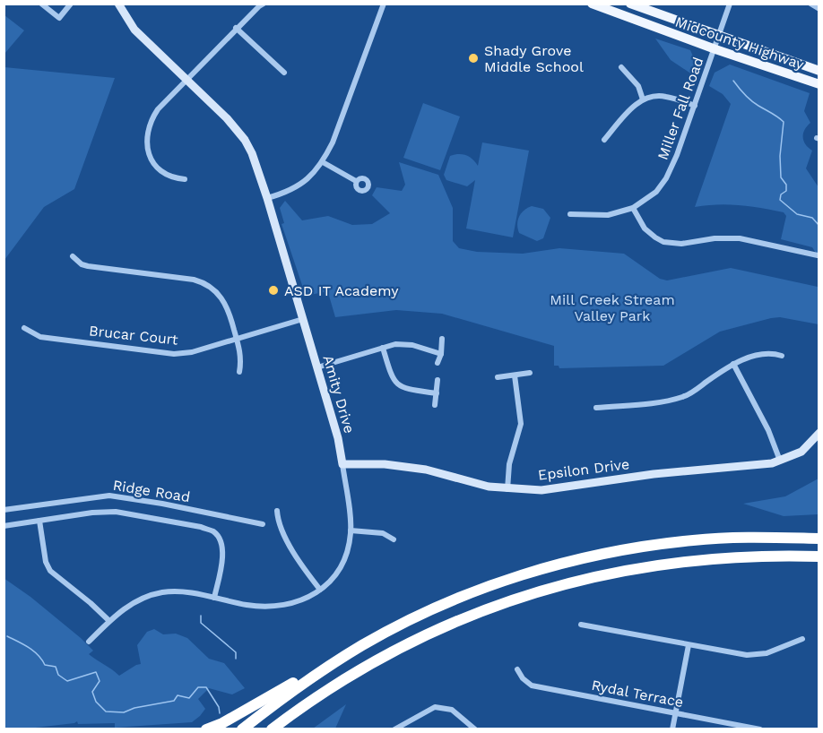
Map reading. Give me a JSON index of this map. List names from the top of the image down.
{
  "streets": {
    "main road": ["Midcounty Highway"],
    "street": [
      "Miller Fall Road",
      "Brucar Court",
      "Amity Drive",
      "Epsilon Drive",
      "Ridge Road",
      "Rydal Terrace"
    ]
  },
  "crossings": [
    ["Midcounty Highway", "Miller Fall Road"],
    ["Brucar Court", "Amity Drive"],
    ["Amity Drive", "Epsilon Drive"]
  ],
  "parks": ["Mill Creek Stream Valley Park"],
  "places": ["Shady Grove Middle School", "ASD IT Academy"]
}
